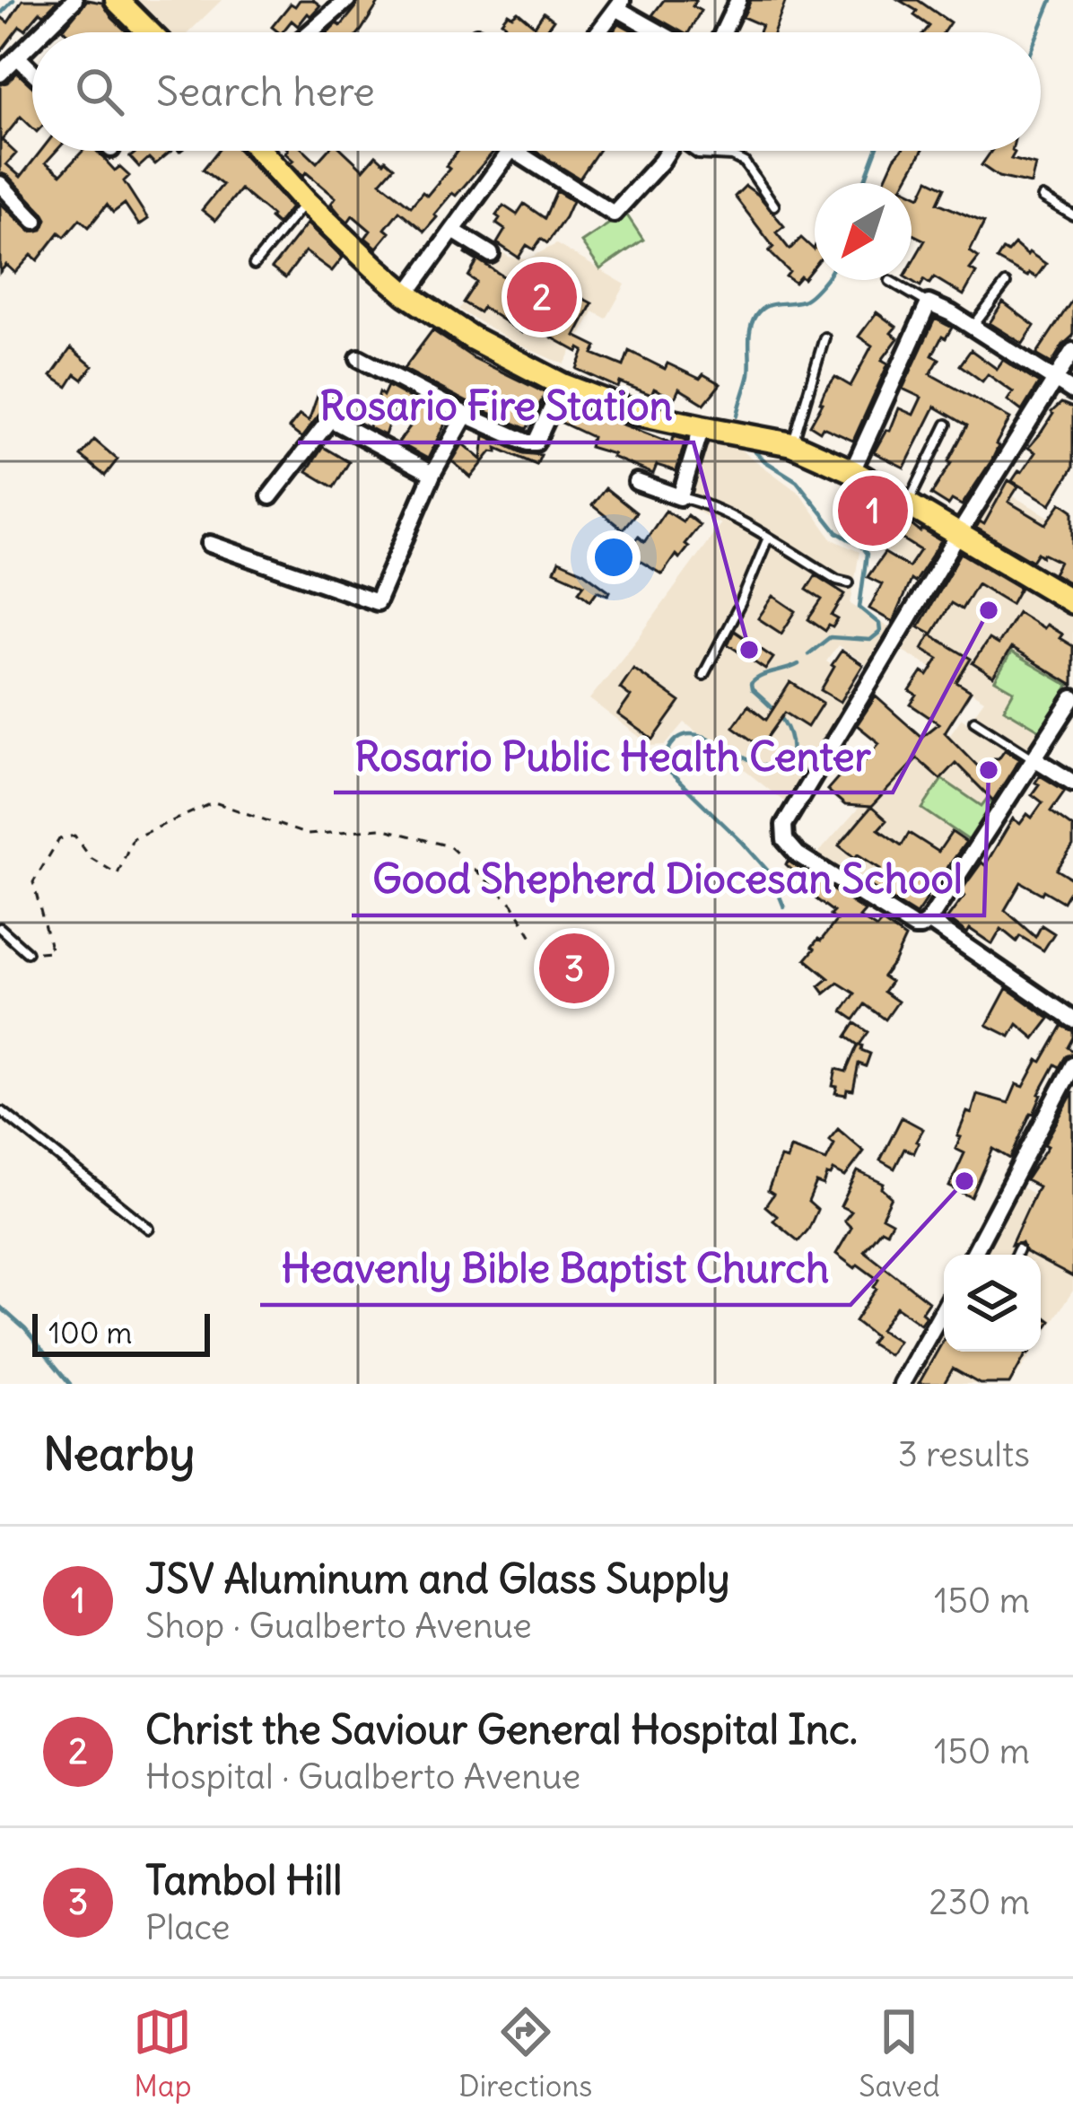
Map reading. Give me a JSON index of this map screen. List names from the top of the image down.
{
  "places": [
    "Rosario Public Health Center",
    "Rosario Fire Station",
    "Good Shepherd Diocesan School",
    "Heavenly Bible Baptist Church"
  ],
  "scale_bar": "100 m",
  "north": "bottom left",
  "page": {
    "search": "Search here",
    "pins": ["2", "1", "3"],
    "scale": "100 m",
    "heading": ["Nearby", "3 results"],
    "list": [
      {
        "mark": "1",
        "name": "JSV Aluminum and Glass Supply",
        "note": "Shop · Gualberto Avenue",
        "value": "150 m"
      },
      {
        "mark": "2",
        "name": "Christ the Saviour General Hospital Inc.",
        "note": "Hospital · Gualberto Avenue",
        "value": "150 m"
      },
      {
        "mark": "3",
        "name": "Tambol Hill",
        "note": "Place",
        "value": "230 m"
      }
    ],
    "nav": ["Map", "Directions", "Saved"]
  }
}
